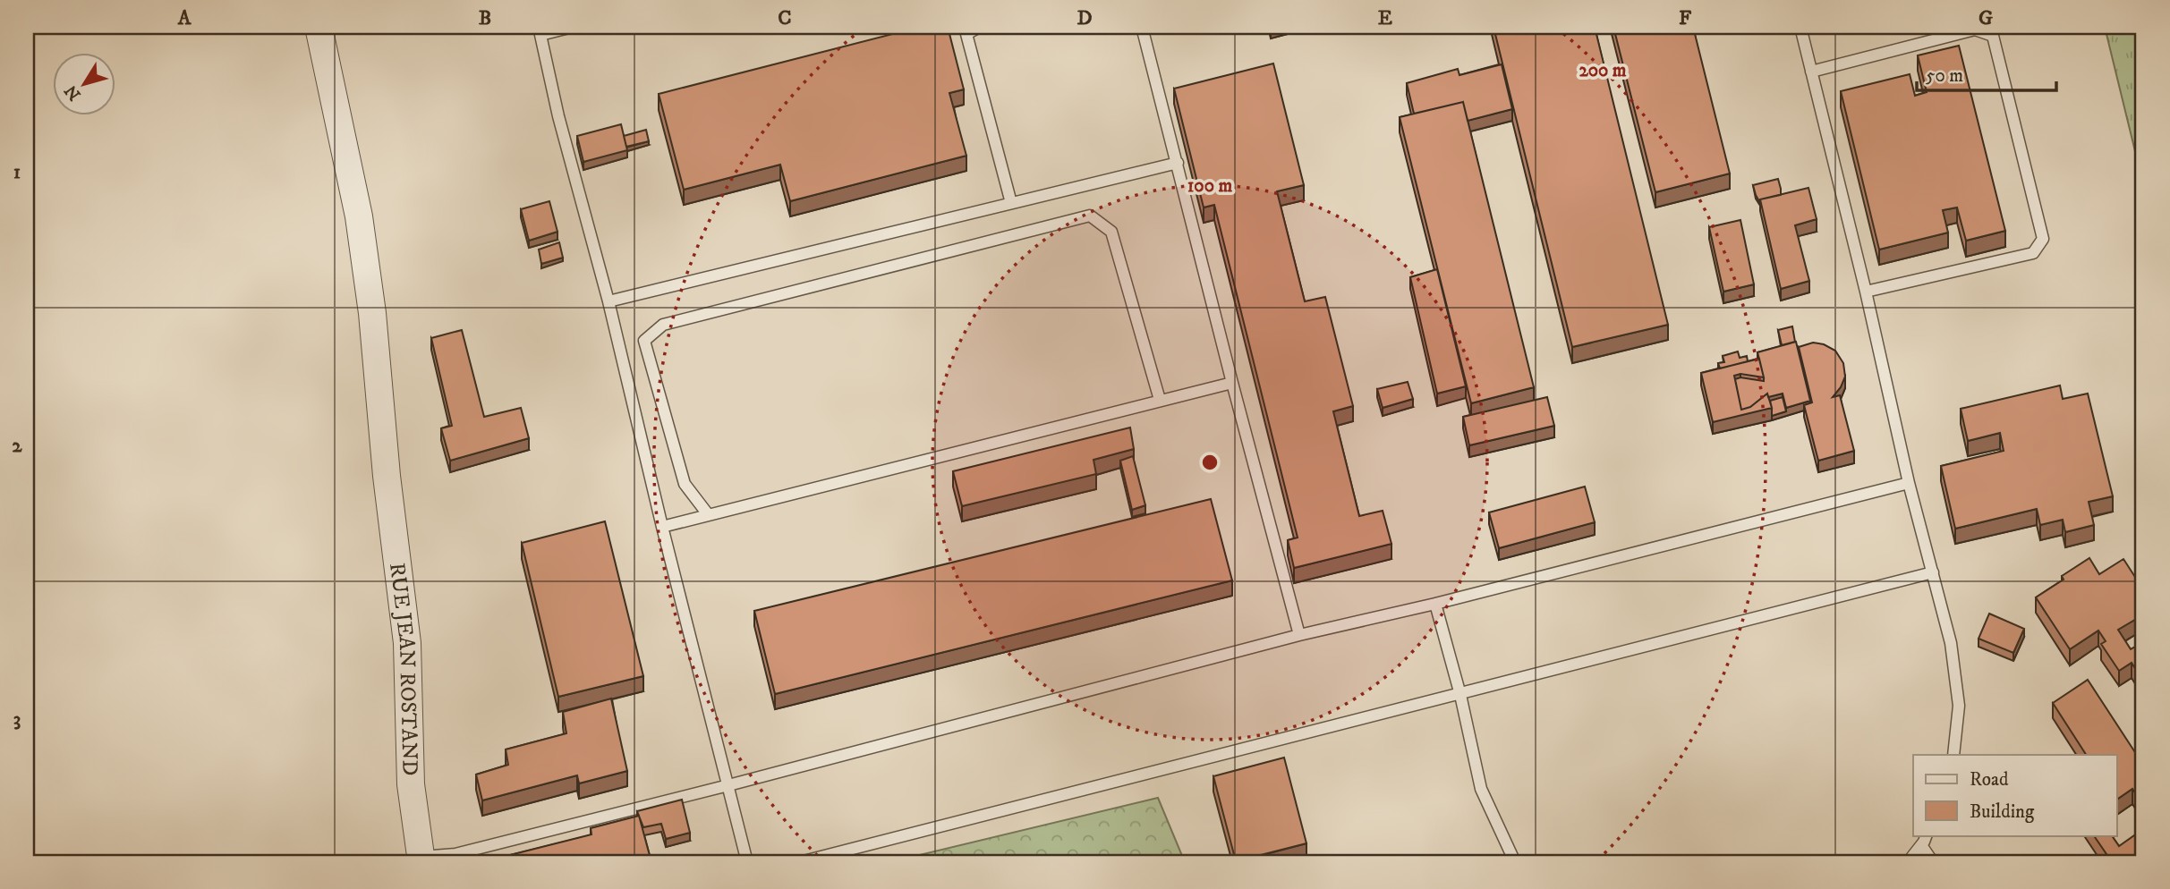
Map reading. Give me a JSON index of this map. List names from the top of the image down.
{
  "streets": {
    "street": ["RUE JEAN ROSTAND"]
  },
  "legend": ["Road", "Building"],
  "scale_bar": "50 m",
  "north": "bottom left",
  "grid": {
    "columns": [
      "A",
      "B",
      "C",
      "D",
      "E",
      "F",
      "G"
    ],
    "rows": ["1", "2", "3"]
  },
  "rings": ["200 m", "100 m"]
}
